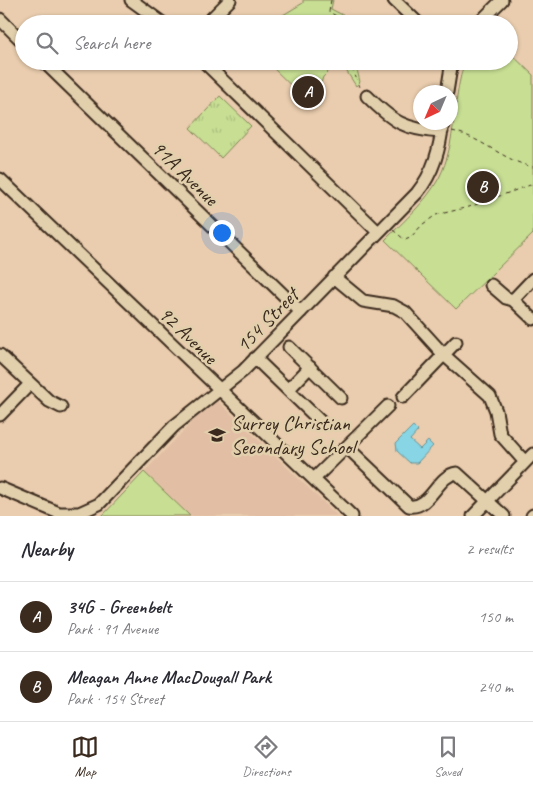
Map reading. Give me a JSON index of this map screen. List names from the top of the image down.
{
  "streets": {
    "street": ["91A Avenue", "154 Street", "92 Avenue"]
  },
  "crossings": [
    ["91A Avenue", "154 Street"],
    ["154 Street", "92 Avenue"]
  ],
  "places": {
    "school or university": ["Surrey Christian Secondary School"]
  },
  "north": "bottom left",
  "page": {
    "search": "Search here",
    "pins": ["A", "B"],
    "heading": ["Nearby", "2 results"],
    "list": [
      {
        "mark": "A",
        "name": "34G - Greenbelt",
        "note": "Park · 91 Avenue",
        "value": "150 m"
      },
      {
        "mark": "B",
        "name": "Meagan Anne MacDougall Park",
        "note": "Park · 154 Street",
        "value": "240 m"
      }
    ],
    "nav": ["Map", "Directions", "Saved"]
  }
}
